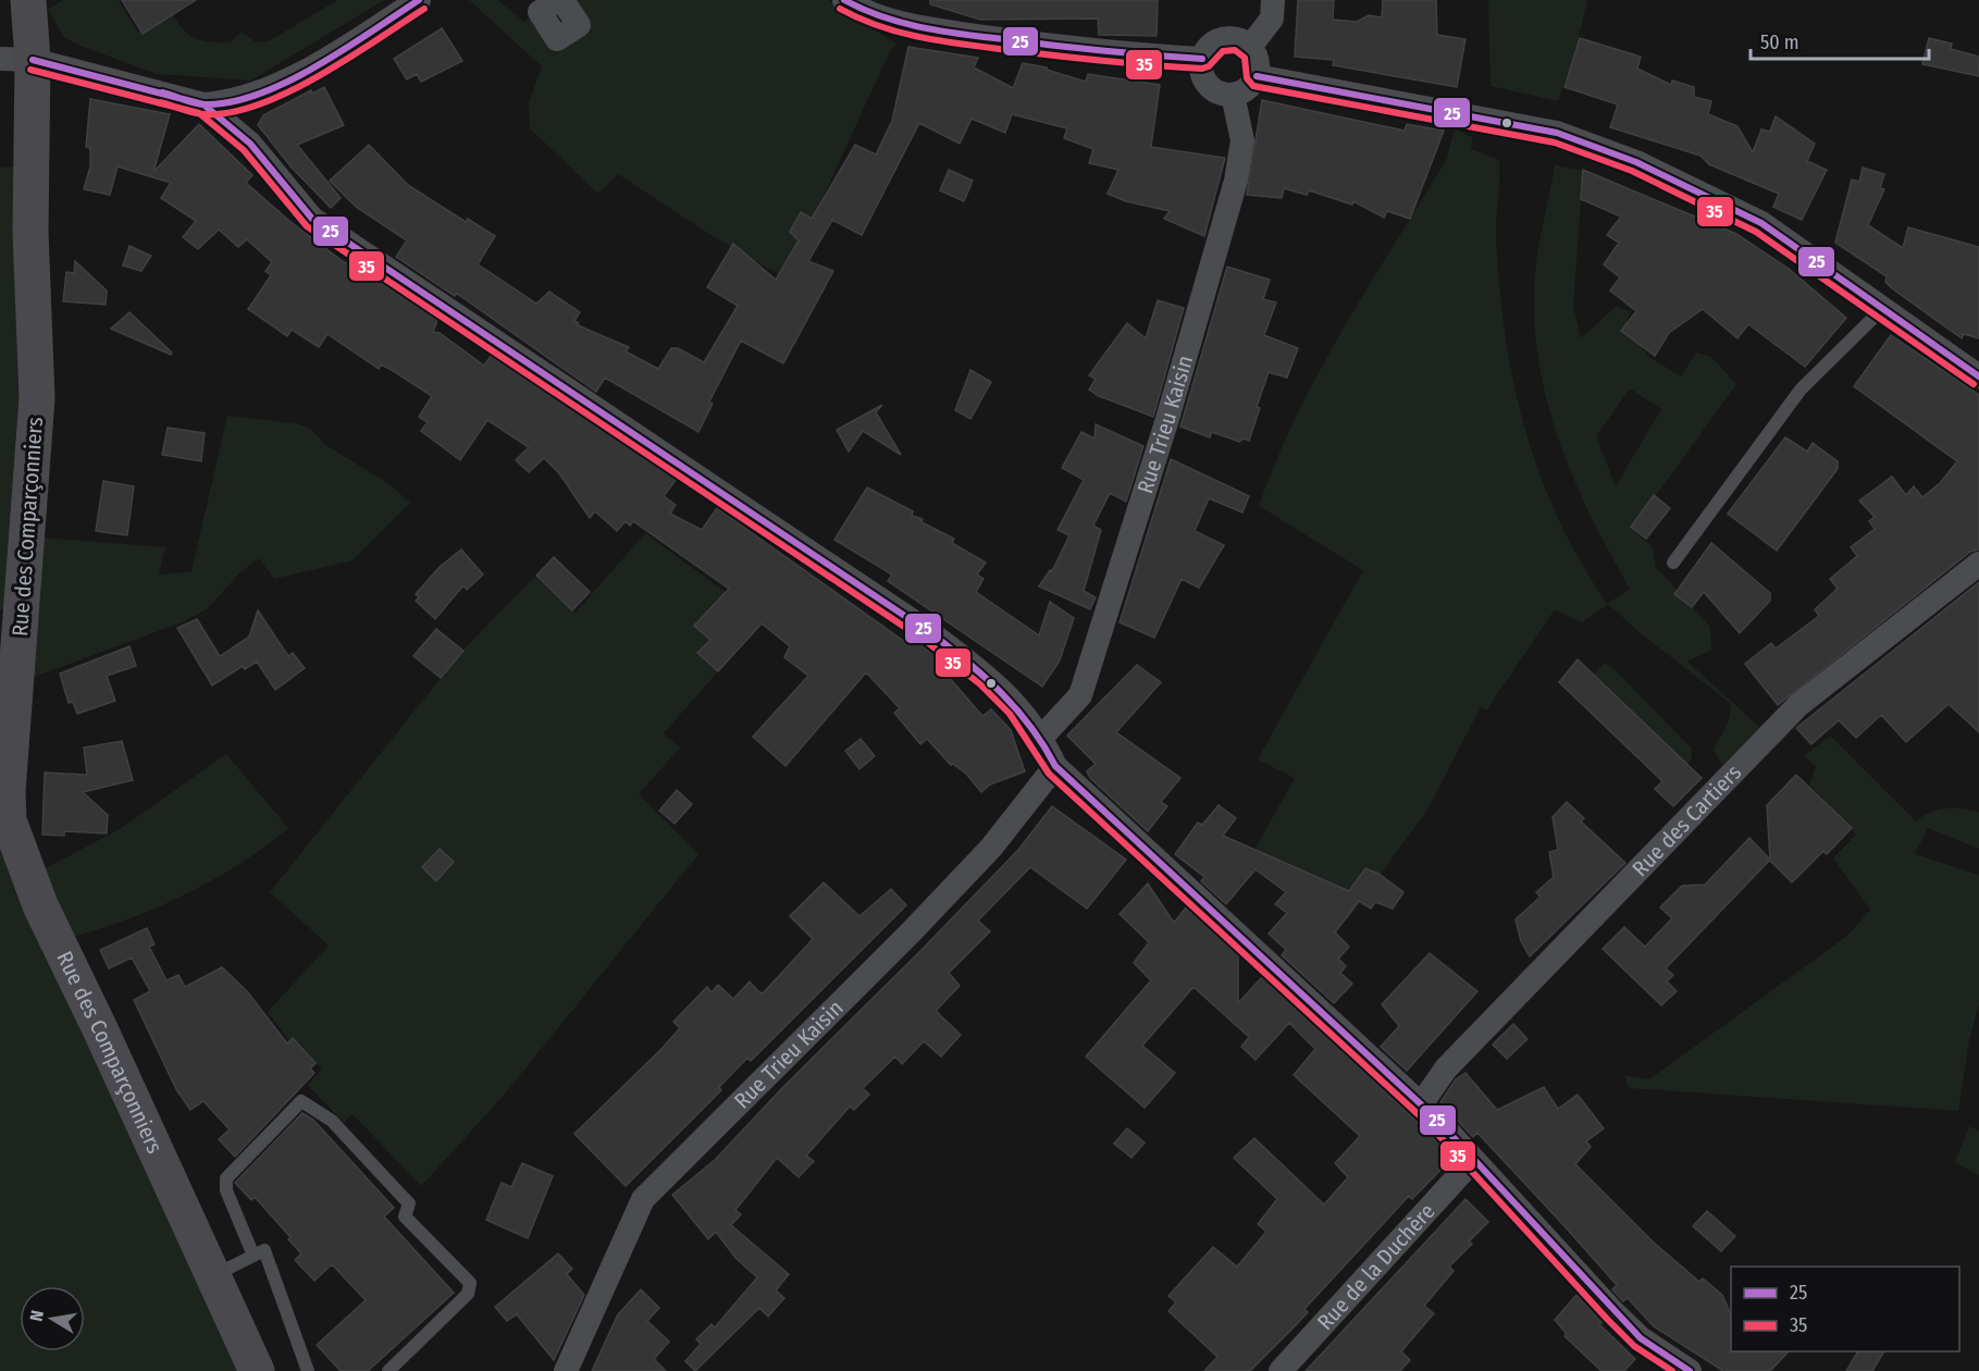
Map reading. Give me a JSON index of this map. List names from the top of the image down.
{
  "streets": {
    "street": [
      "Rue Trieu Kaisin",
      "Rue des Comparçonniers",
      "Rue des Cartiers",
      "Rue de la Duchère"
    ]
  },
  "lines": ["transit line 25", "transit line 35"],
  "legend": ["25", "35"],
  "scale_bar": "50 m",
  "north": "left"
}
